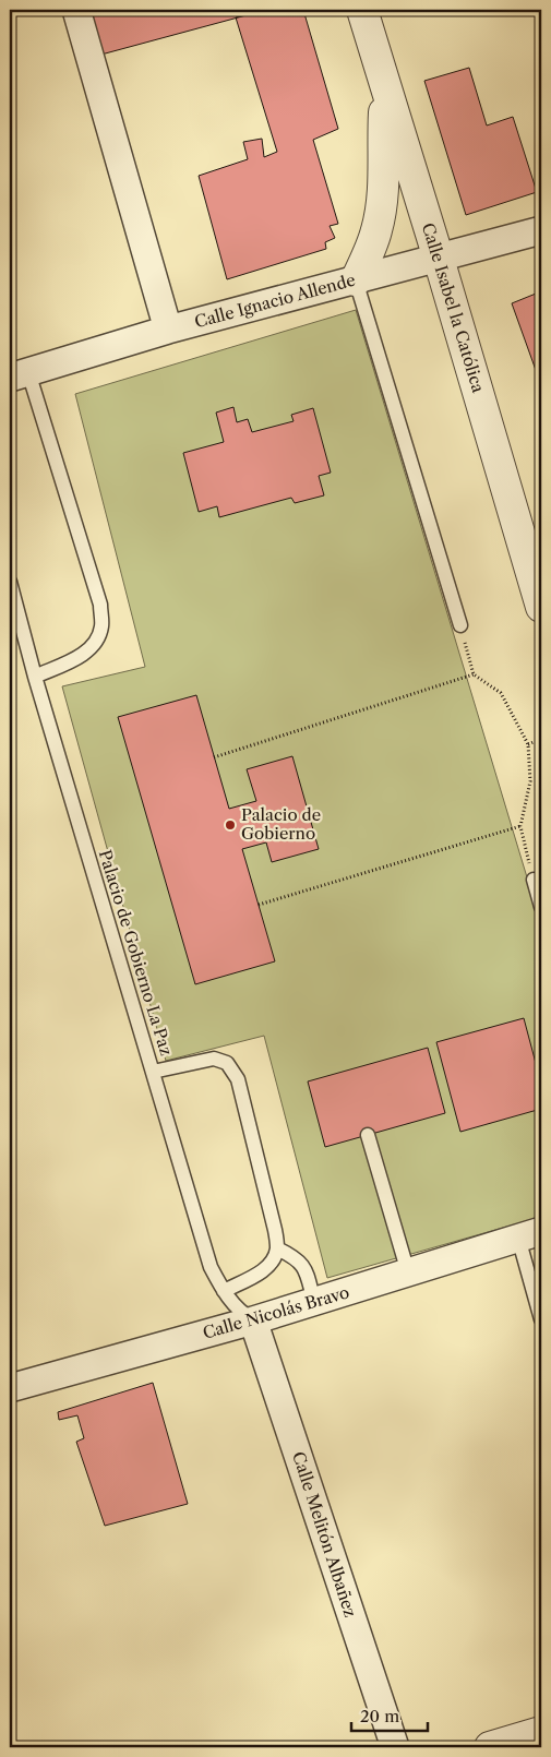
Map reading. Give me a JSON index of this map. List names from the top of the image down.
{
  "streets": {
    "street": [
      "Calle Ignacio Allende",
      "Calle Isabel la Católica",
      "Calle Nicolás Bravo",
      "Calle Melitón Albañez"
    ],
    "lane": ["Palacio de Gobierno La Paz"]
  },
  "crossings": [
    ["Calle Ignacio Allende", "Calle Isabel la Católica"],
    ["Palacio de Gobierno La Paz", "Calle Nicolás Bravo"],
    ["Palacio de Gobierno La Paz", "Calle Melitón Albañez"],
    ["Calle Nicolás Bravo", "Calle Melitón Albañez"]
  ],
  "places": ["Palacio de Gobierno"],
  "scale_bar": "20 m"
}
